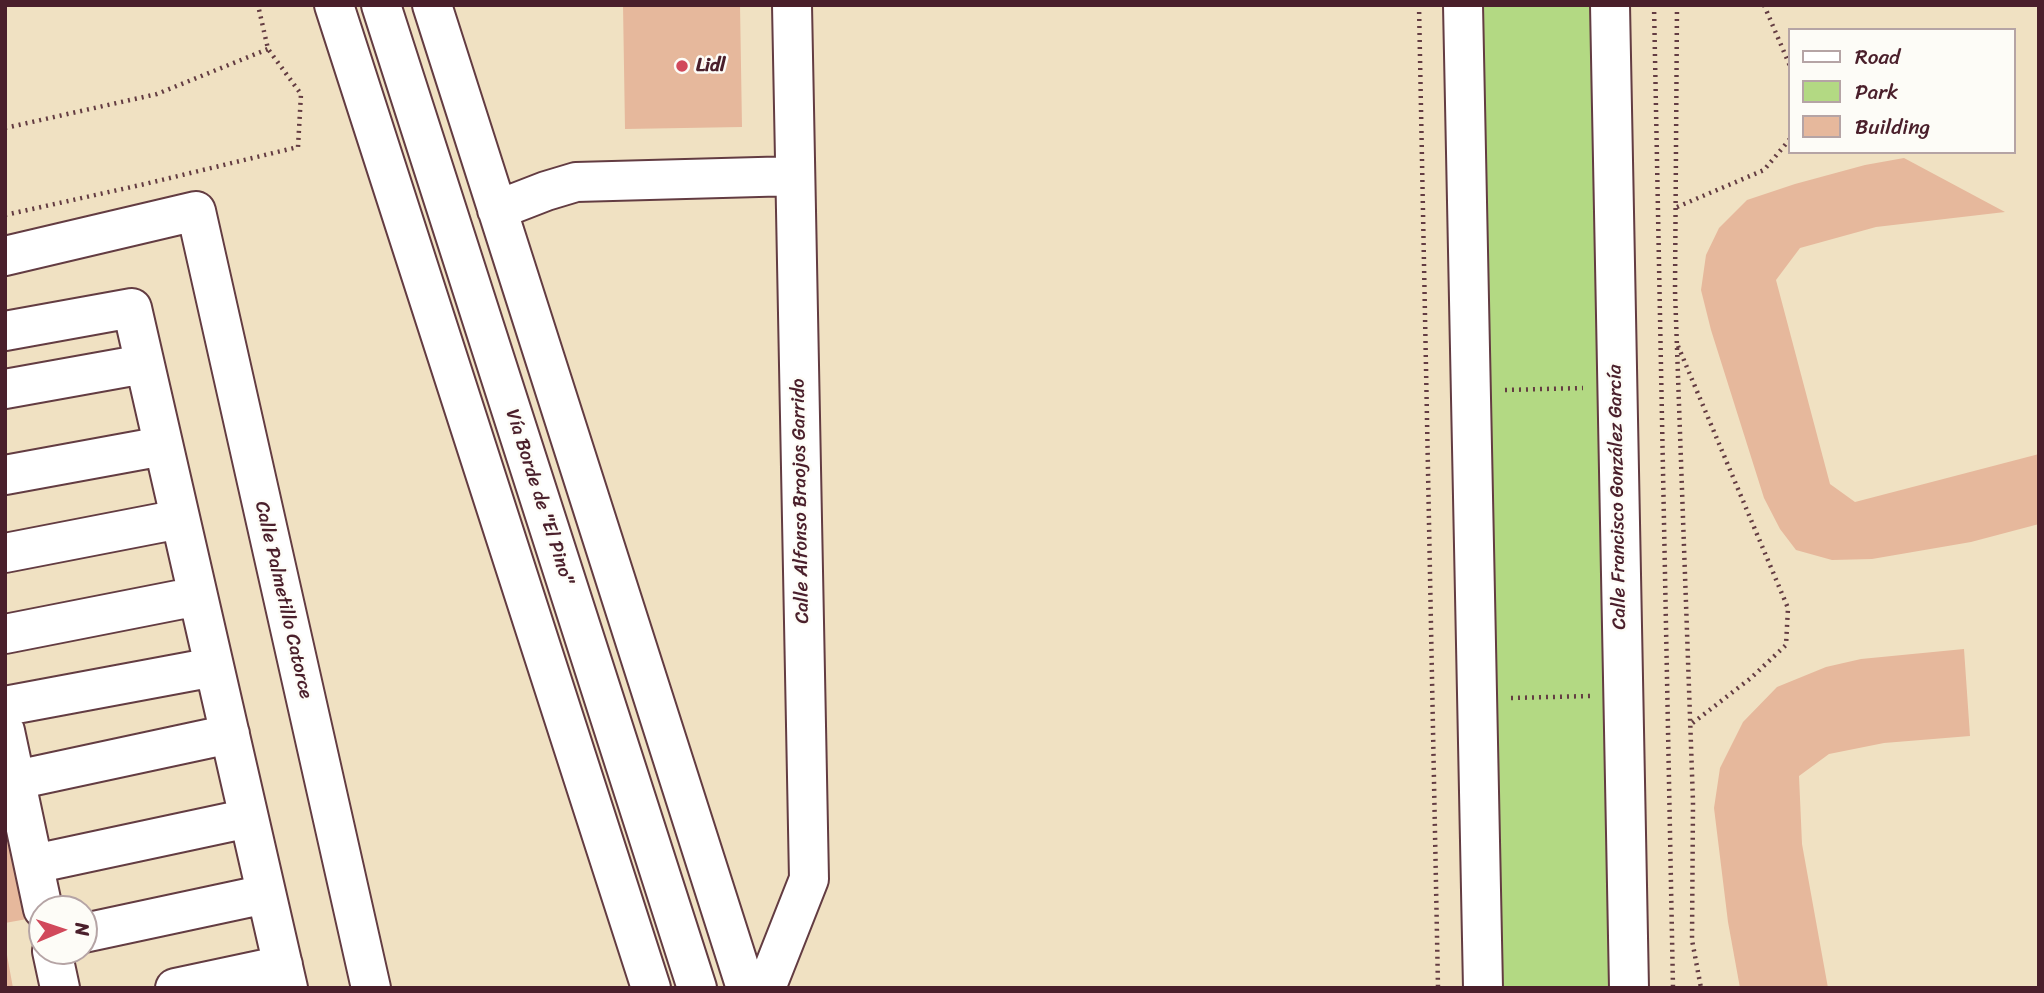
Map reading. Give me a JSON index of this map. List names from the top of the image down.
{
  "streets": {
    "street": [
      "Vía Borde de \"El Pino\"",
      "Calle Francisco González García",
      "Calle Alfonso Braojos Garrido",
      "Calle Palmetillo Catorce"
    ]
  },
  "places": ["Lidl"],
  "legend": ["Road", "Park", "Building"],
  "north": "right"
}
